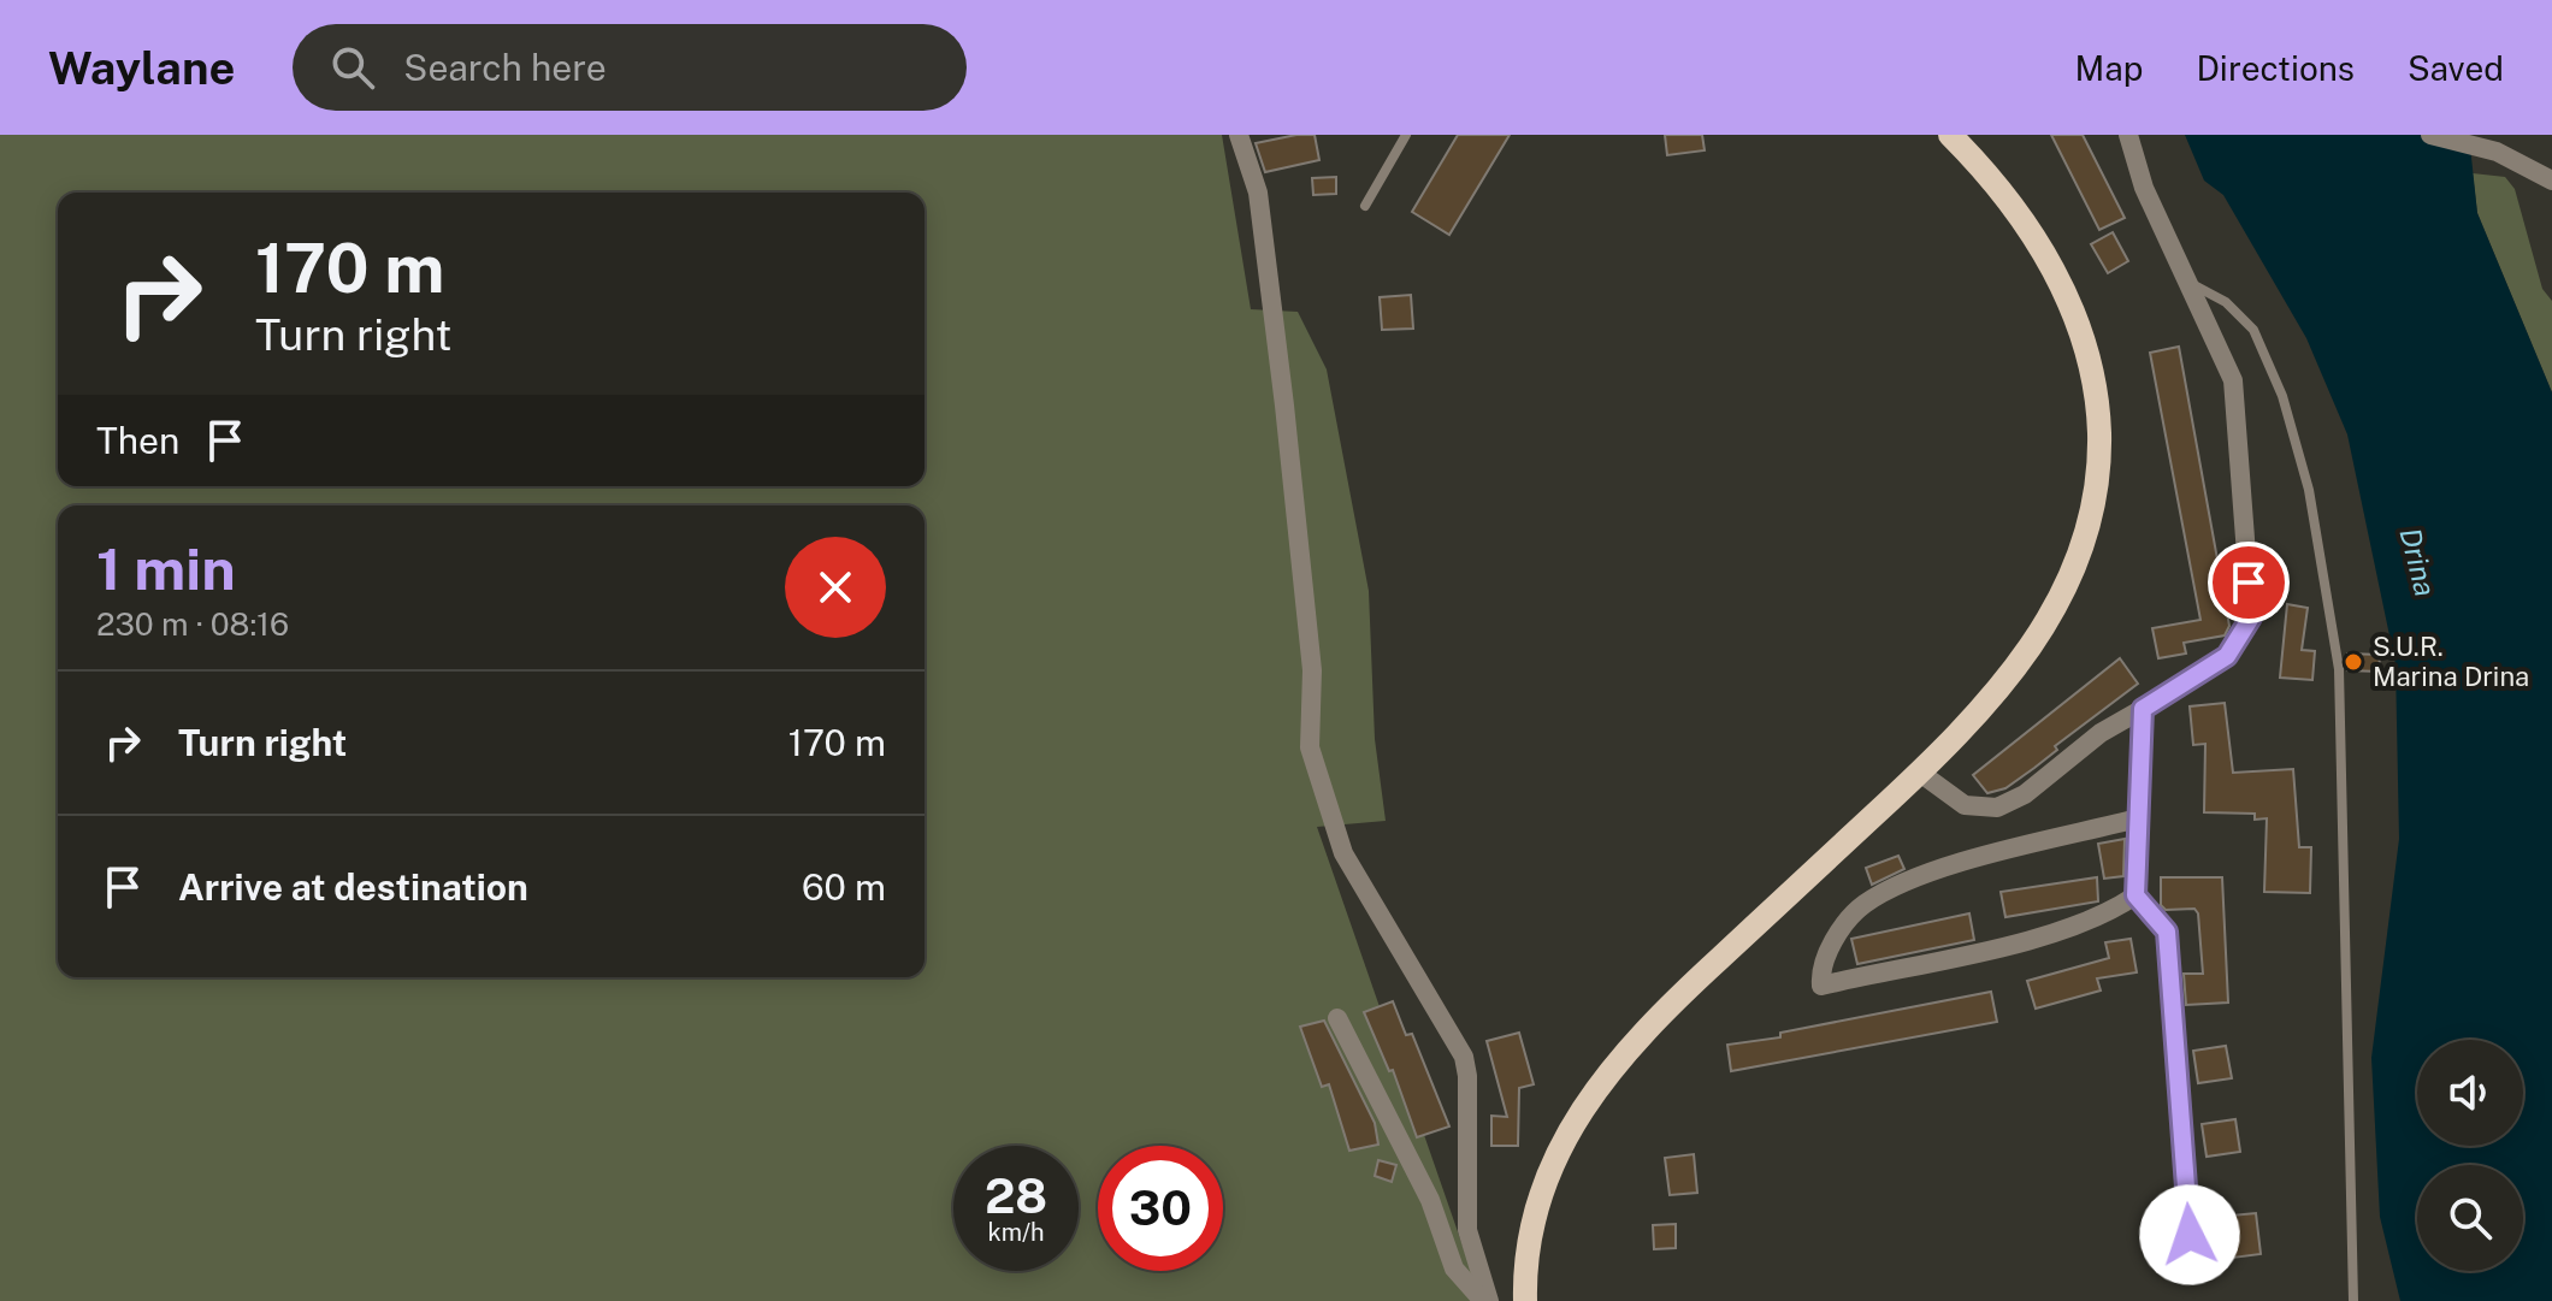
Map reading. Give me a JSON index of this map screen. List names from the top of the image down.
{
  "water": ["Drina"],
  "places": ["S.U.R. Marina Drina"],
  "page": {
    "header": "Waylane",
    "search": "Search here",
    "nav": ["Map", "Directions", "Saved"],
    "turn": ["170 m", "Turn right"],
    "then": "Then",
    "heading": ["1 min", "230 m · 08:16"],
    "list": [
      {
        "name": "Turn right",
        "value": "170 m"
      },
      {
        "name": "Arrive at destination",
        "value": "60 m"
      }
    ],
    "speed": "28 km/h",
    "limit": "30"
  }
}
